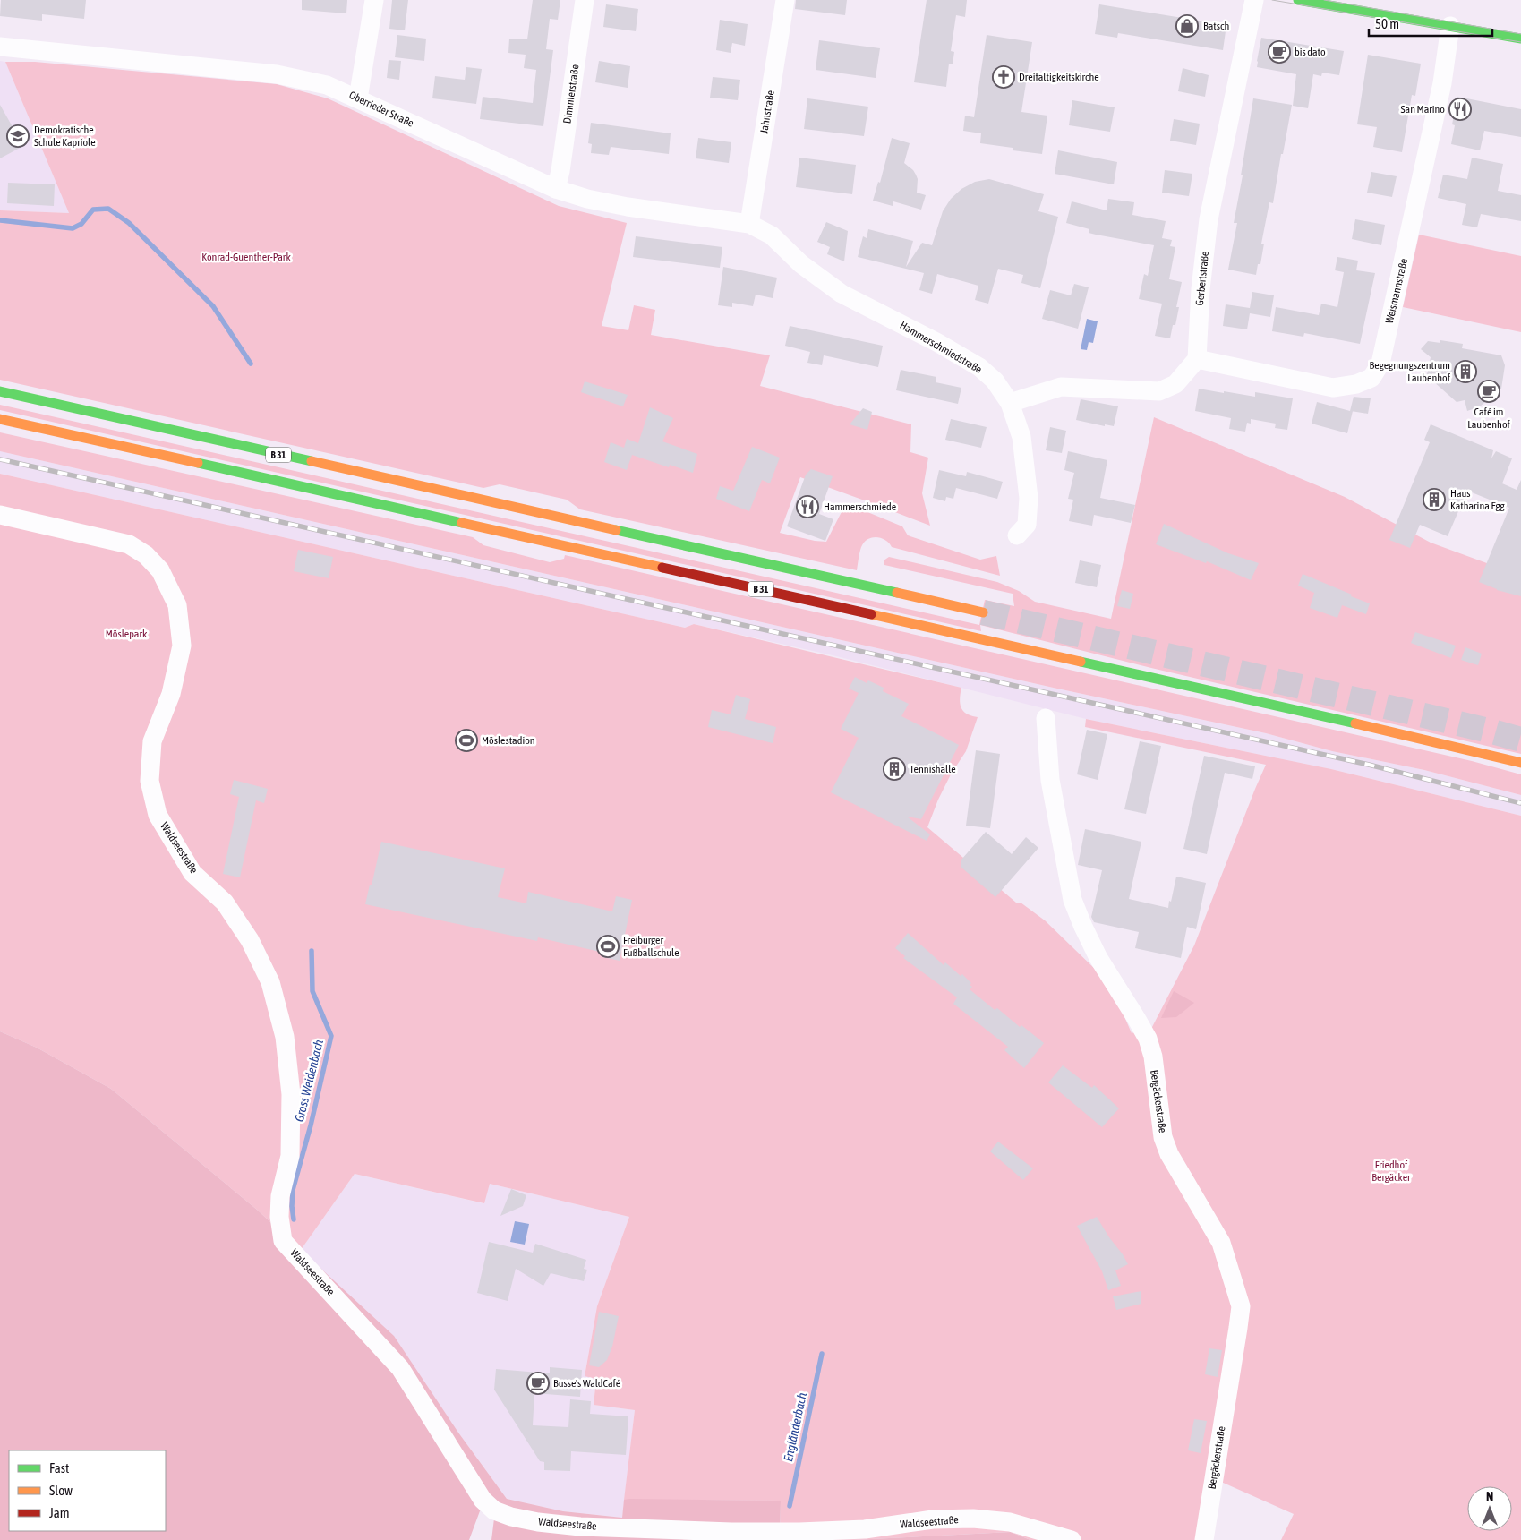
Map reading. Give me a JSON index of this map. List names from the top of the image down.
{
  "streets": {
    "main road": ["B 31"],
    "street": [
      "Dimmlerstraße",
      "Oberrieder Straße",
      "Jahnstraße",
      "Gerbertstraße",
      "Weismannstraße",
      "Hammerschmiedstraße",
      "Waldseestraße",
      "Bergäckerstraße"
    ]
  },
  "crossings": [
    ["Dimmlerstraße", "Oberrieder Straße"],
    ["Oberrieder Straße", "Jahnstraße"],
    ["Oberrieder Straße", "Hammerschmiedstraße"],
    ["Jahnstraße", "Hammerschmiedstraße"],
    ["Gerbertstraße", "Weismannstraße"]
  ],
  "water": ["Gross Weidenbach", "Engländerbach"],
  "parks": ["Konrad-Guenther-Park", "Möslepark", "Friedhof Bergäcker"],
  "places": {
    "shop": ["Batsch"],
    "cafe": ["bis dato", "Café im Laubenhof", "Busse's WaldCafé"],
    "church": ["Dreifaltigkeitskirche"],
    "restaurant": ["San Marino", "Hammerschmiede"],
    "school or university": ["Demokratische Schule Kapriole"],
    "building": ["Begegnungszentrum Laubenhof", "Haus Katharina Egg", "Tennishalle"],
    "sports": ["Möslestadion", "Freiburger Fußballschule"]
  },
  "legend": ["Fast", "Slow", "Jam"],
  "scale_bar": "50 m",
  "north": "top"
}
